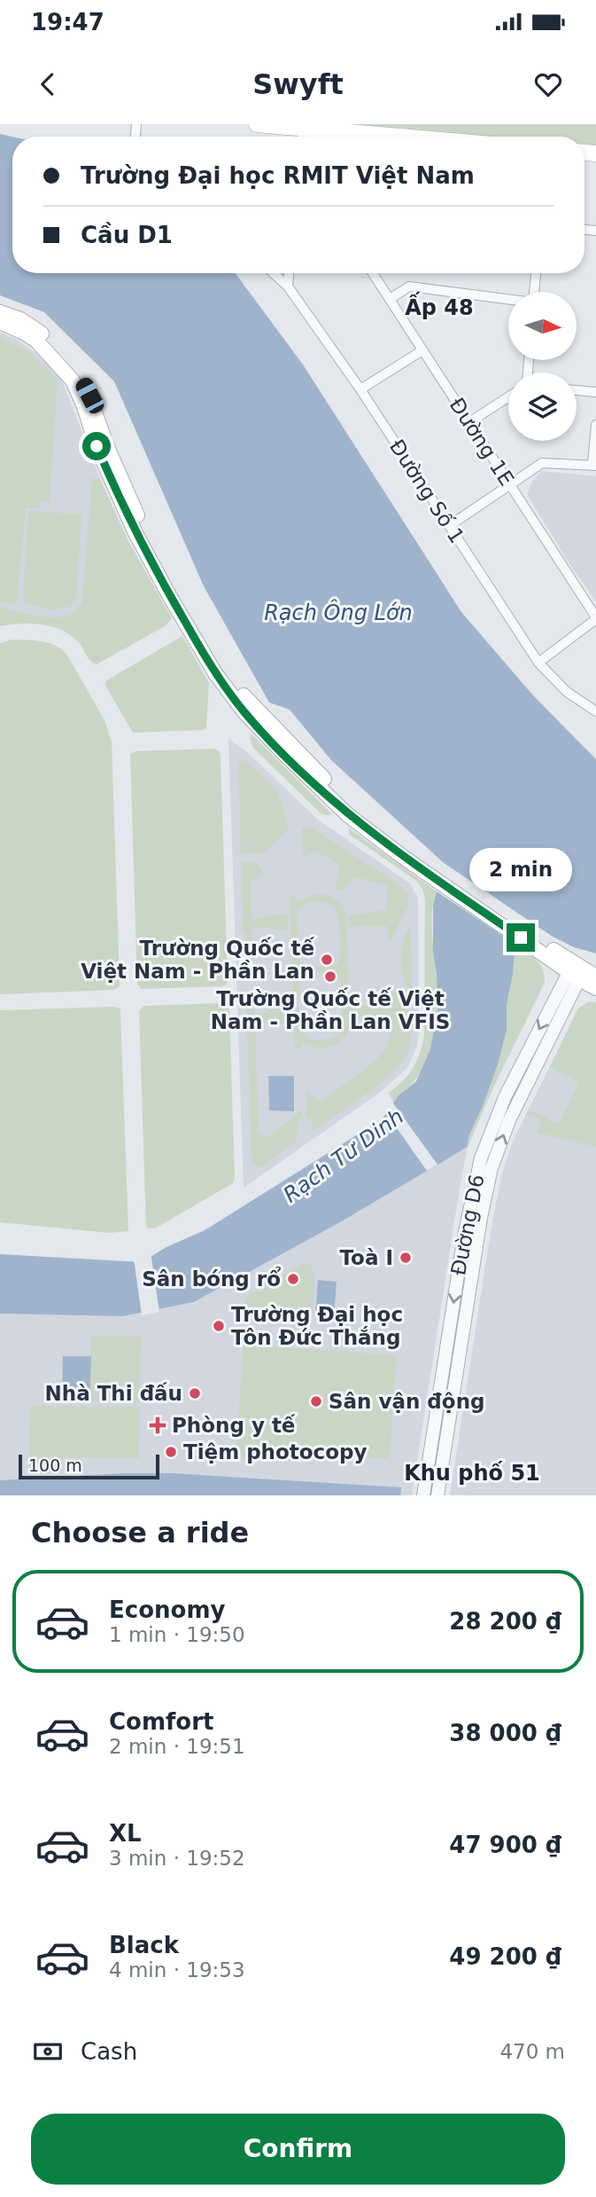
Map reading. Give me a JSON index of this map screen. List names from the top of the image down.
{
  "streets": {
    "street": ["Đường 1E", "Đường Số 1", "Đường D6"]
  },
  "districts": ["Ấp 48", "Khu phố 51"],
  "water": ["Rạch Ông Lớn", "Rạch Tư Dinh"],
  "places": {
    "other": [
      "Trường Quốc tế Việt Nam - Phần Lan",
      "Trường Quốc tế Việt Nam - Phần Lan VFIS",
      "Toà I",
      "Sân bóng rổ",
      "Trường Đại học Tôn Đức Thắng",
      "Nhà Thi đấu",
      "Sân vận động",
      "Tiệm photocopy"
    ],
    "health": ["Phòng y tế"]
  },
  "scale_bar": "100 m",
  "north": "right",
  "page": {
    "status": "19:47",
    "header": "Swyft",
    "banner": ["Trường Đại học RMIT Việt Nam", "Cầu D1"],
    "bubble": "2 min",
    "scale": "100 m",
    "heading": "Choose a ride",
    "list": [
      {
        "name": "Economy",
        "note": "1 min · 19:50",
        "value": "28 200 ₫"
      },
      {
        "name": "Comfort",
        "note": "2 min · 19:51",
        "value": "38 000 ₫"
      },
      {
        "name": "XL",
        "note": "3 min · 19:52",
        "value": "47 900 ₫"
      },
      {
        "name": "Black",
        "note": "4 min · 19:53",
        "value": "49 200 ₫"
      }
    ],
    "pay": ["Cash", "470 m"],
    "buttons": "Confirm"
  }
}
